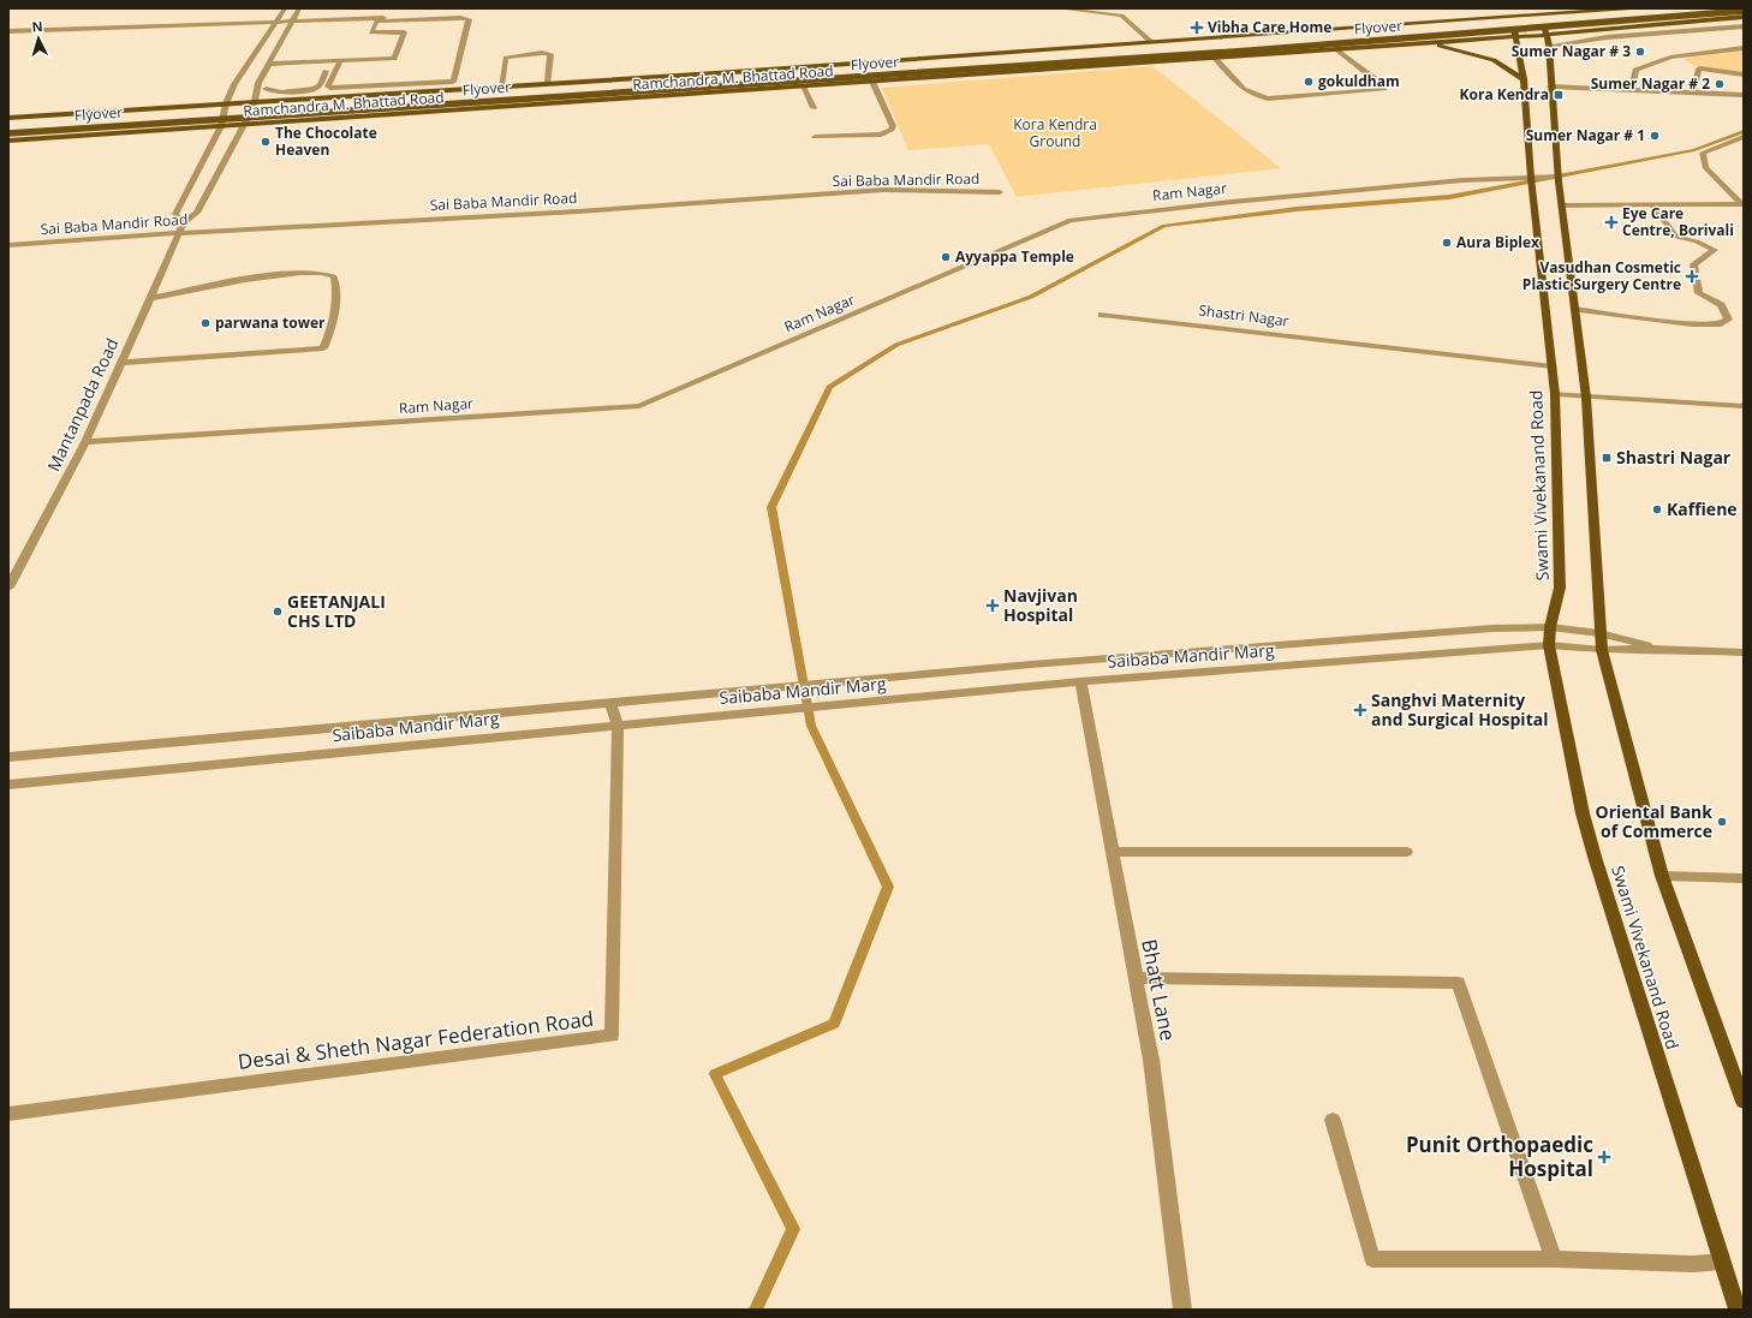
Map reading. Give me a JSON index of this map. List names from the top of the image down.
{
  "streets": {
    "main road": ["Flyover", "Ramchandra M. Bhattad Road", "Swami Vivekanand Road"],
    "street": [
      "Sai Baba Mandir Road",
      "Ram Nagar",
      "Shastri Nagar",
      "Mantanpada Road",
      "Saibaba Mandir Marg",
      "Bhatt Lane",
      "Desai & Sheth Nagar Federation Road"
    ]
  },
  "crossings": [
    ["Ramchandra M. Bhattad Road", "Swami Vivekanand Road"],
    ["Sai Baba Mandir Road", "Mantanpada Road"],
    ["Ram Nagar", "Mantanpada Road"],
    ["Ram Nagar", "Swami Vivekanand Road"],
    ["Shastri Nagar", "Swami Vivekanand Road"],
    ["Swami Vivekanand Road", "Saibaba Mandir Marg"],
    ["Saibaba Mandir Marg", "Bhatt Lane"],
    ["Saibaba Mandir Marg", "Desai & Sheth Nagar Federation Road"]
  ],
  "parks": ["Kora Kendra Ground"],
  "places": {
    "health": [
      "Vibha Care Home",
      "Eye Care Centre, Borivali",
      "Vasudhan Cosmetic Plastic Surgery Centre",
      "Navjivan Hospital",
      "Sanghvi Maternity and Surgical Hospital",
      "Punit Orthopaedic Hospital"
    ],
    "other": [
      "Sumer Nagar # 3",
      "gokuldham",
      "Sumer Nagar # 2",
      "Sumer Nagar # 1",
      "The Chocolate Heaven",
      "Aura Biplex",
      "Ayyappa Temple",
      "parwana tower",
      "Kaffiene",
      "GEETANJALI CHS LTD",
      "Oriental Bank of Commerce"
    ],
    "transit": ["Kora Kendra", "Shastri Nagar"]
  },
  "north": "top"
}
